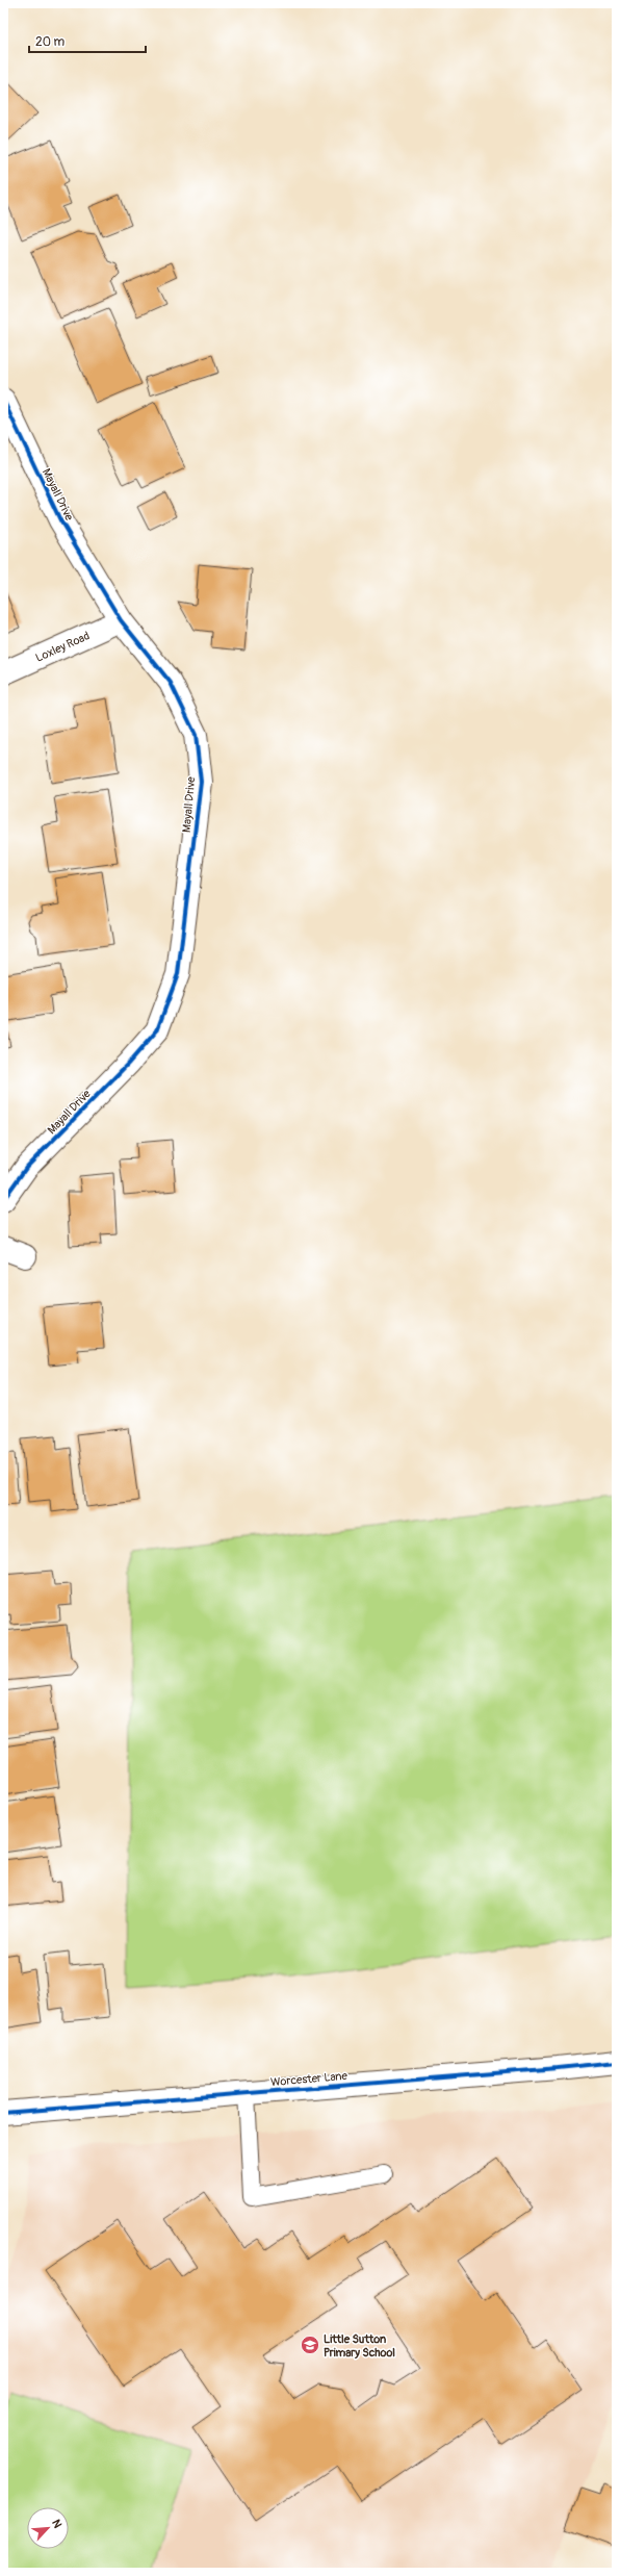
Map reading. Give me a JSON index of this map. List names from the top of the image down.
{
  "streets": {
    "street": ["Mayall Drive", "Loxley Road", "Worcester Lane"]
  },
  "crossings": [
    ["Mayall Drive", "Loxley Road"]
  ],
  "places": {
    "school or university": ["Little Sutton Primary School"]
  },
  "scale_bar": "20 m",
  "north": "top right"
}
